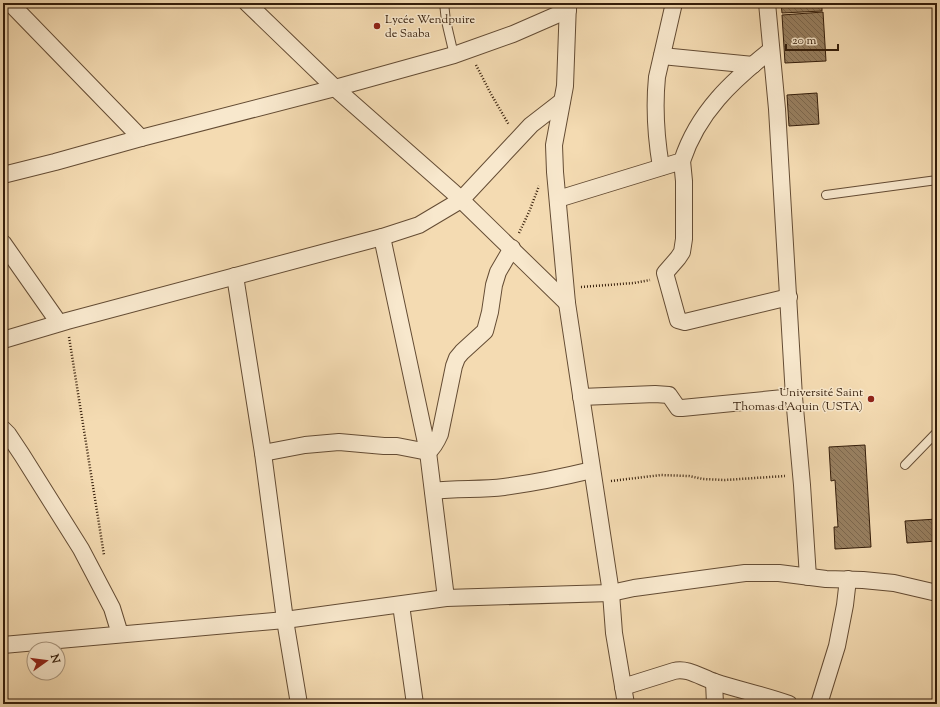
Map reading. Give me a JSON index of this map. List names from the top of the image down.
{
  "places": ["Lycée Wendpuire de Saaba", "Université Saint Thomas d’Aquin (USTA)"],
  "scale_bar": "20 m",
  "north": "right"
}
